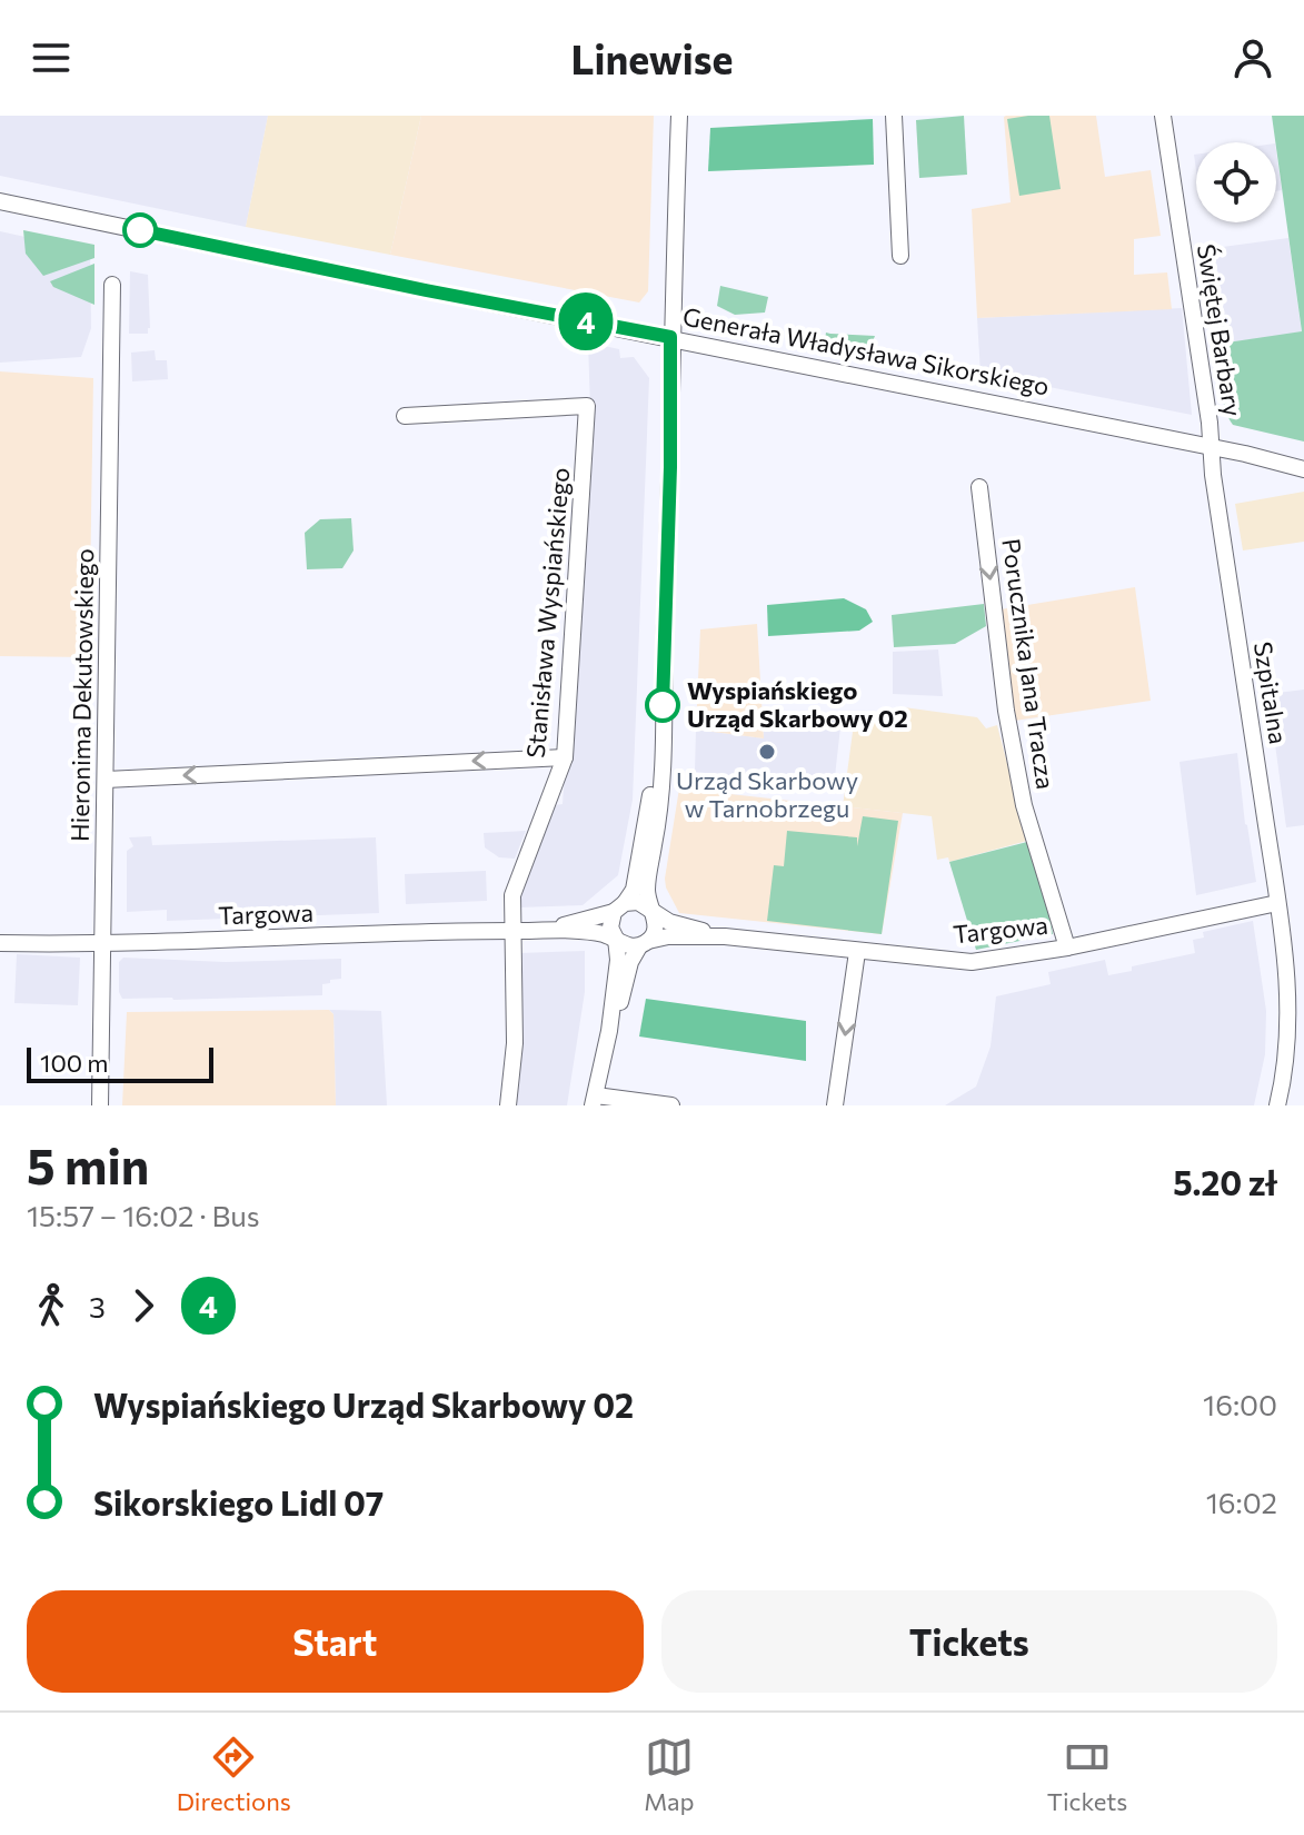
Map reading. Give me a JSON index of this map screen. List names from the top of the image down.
{
  "streets": {
    "street": [
      "Świętej Barbary",
      "Generała Władysława Sikorskiego",
      "Stanisława Wyspiańskiego",
      "Porucznika Jana Tracza",
      "Szpitalna",
      "Hieronima Dekutowskiego",
      "Targowa"
    ]
  },
  "crossings": [
    ["Świętej Barbary", "Generała Władysława Sikorskiego"],
    ["Świętej Barbary", "Szpitalna"],
    ["Generała Władysława Sikorskiego", "Szpitalna"],
    ["Stanisława Wyspiańskiego", "Targowa"],
    ["Porucznika Jana Tracza", "Targowa"],
    ["Szpitalna", "Targowa"],
    ["Hieronima Dekutowskiego", "Targowa"]
  ],
  "one_way": ["Porucznika Jana Tracza"],
  "places": ["Wyspiańskiego Urząd Skarbowy 02", "Urząd Skarbowy w Tarnobrzegu"],
  "lines": ["bus line 4"],
  "scale_bar": "100 m",
  "page": {
    "header": "Linewise",
    "on_map": "4",
    "scale": "100 m",
    "heading": ["5 min", "15:57 – 16:02 · Bus", "5.20 zł"],
    "legs": ["3", "4"],
    "list": [
      {
        "name": "Wyspiańskiego Urząd Skarbowy 02",
        "value": "16:00"
      },
      {
        "name": "Sikorskiego Lidl 07",
        "value": "16:02"
      }
    ],
    "buttons": ["Start", "Tickets"],
    "tabs": ["Directions", "Map", "Tickets"]
  }
}
